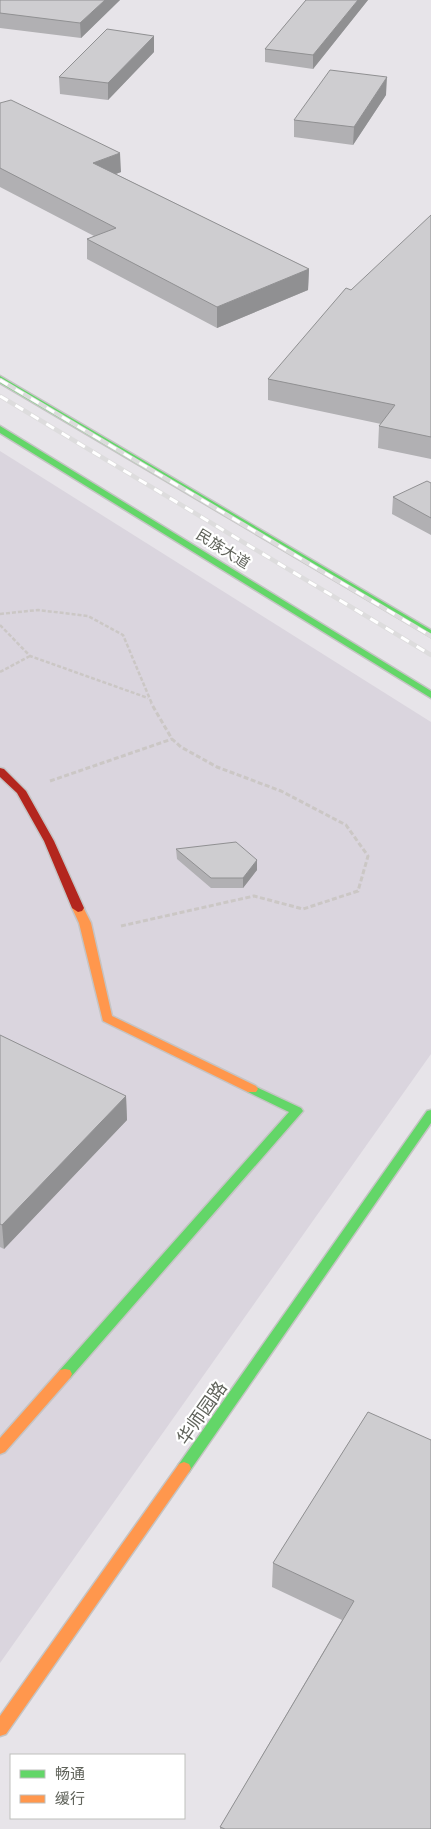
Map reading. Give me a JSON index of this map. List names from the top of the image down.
{
  "streets": {
    "main road": ["民族大道", "华师园路"]
  },
  "legend": ["畅通", "缓行"]
}
